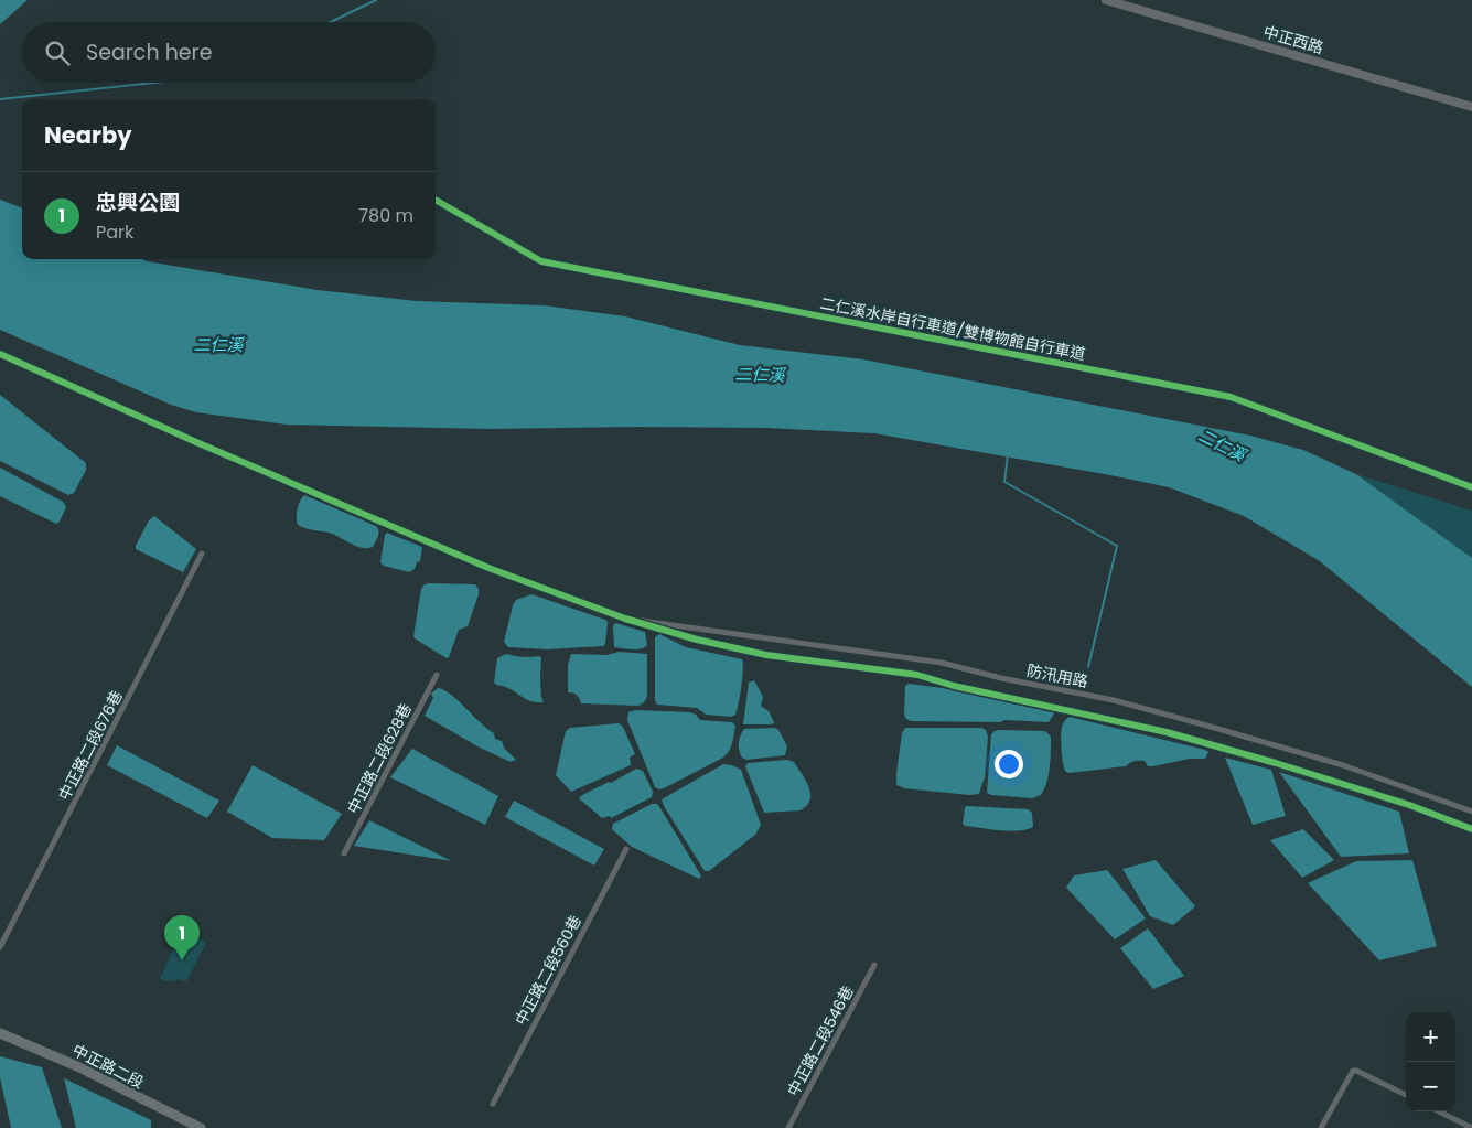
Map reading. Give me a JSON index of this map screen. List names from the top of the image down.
{
  "streets": {
    "main road": ["中正路二段"],
    "street": [
      "中正西路",
      "防汛用路",
      "中正路二段676巷",
      "中正路二段628巷",
      "中正路二段560巷",
      "中正路二段546巷"
    ],
    "cycle path": ["二仁溪水岸自行車道/雙博物館自行車道"]
  },
  "water": ["二仁溪"],
  "page": {
    "search": "Search here",
    "heading": "Nearby",
    "list": [
      {
        "mark": "1",
        "name": "忠興公園",
        "note": "Park",
        "value": "780 m"
      }
    ],
    "pins": "1",
    "map_buttons": ["+", "−"]
  }
}
